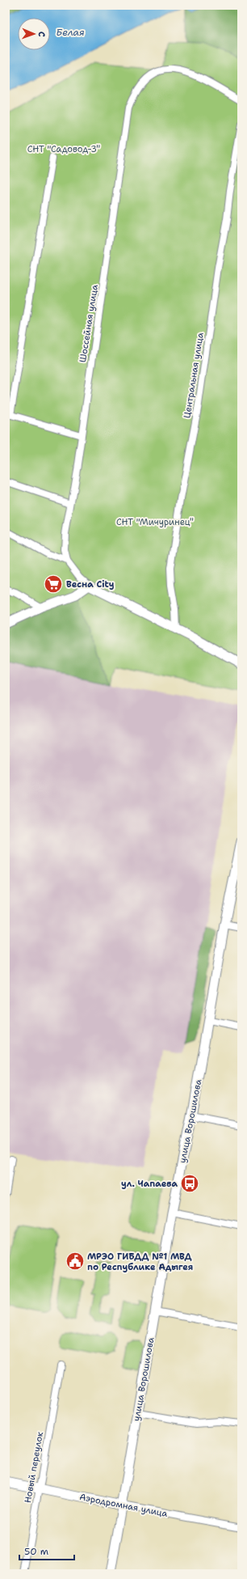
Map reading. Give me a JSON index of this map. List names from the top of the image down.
{
  "streets": {
    "street": [
      "Шоссейная улица",
      "Центральная улица",
      "улица Ворошилова",
      "Новый переулок",
      "Аэродромная улица"
    ]
  },
  "crossings": [
    ["улица Ворошилова", "Аэродромная улица"],
    ["Новый переулок", "Аэродромная улица"]
  ],
  "water": ["Белая"],
  "parks": ["СНТ \"Садовод-3\"", "СНТ \"Мичуринец\""],
  "places": {
    "supermarket": ["Весна City"],
    "bus stop": ["ул. Чапаева"],
    "public building": ["МРЭО ГИБДД №1 МВД по Республике Адыгея"]
  },
  "scale_bar": "50 m",
  "north": "right"
}
